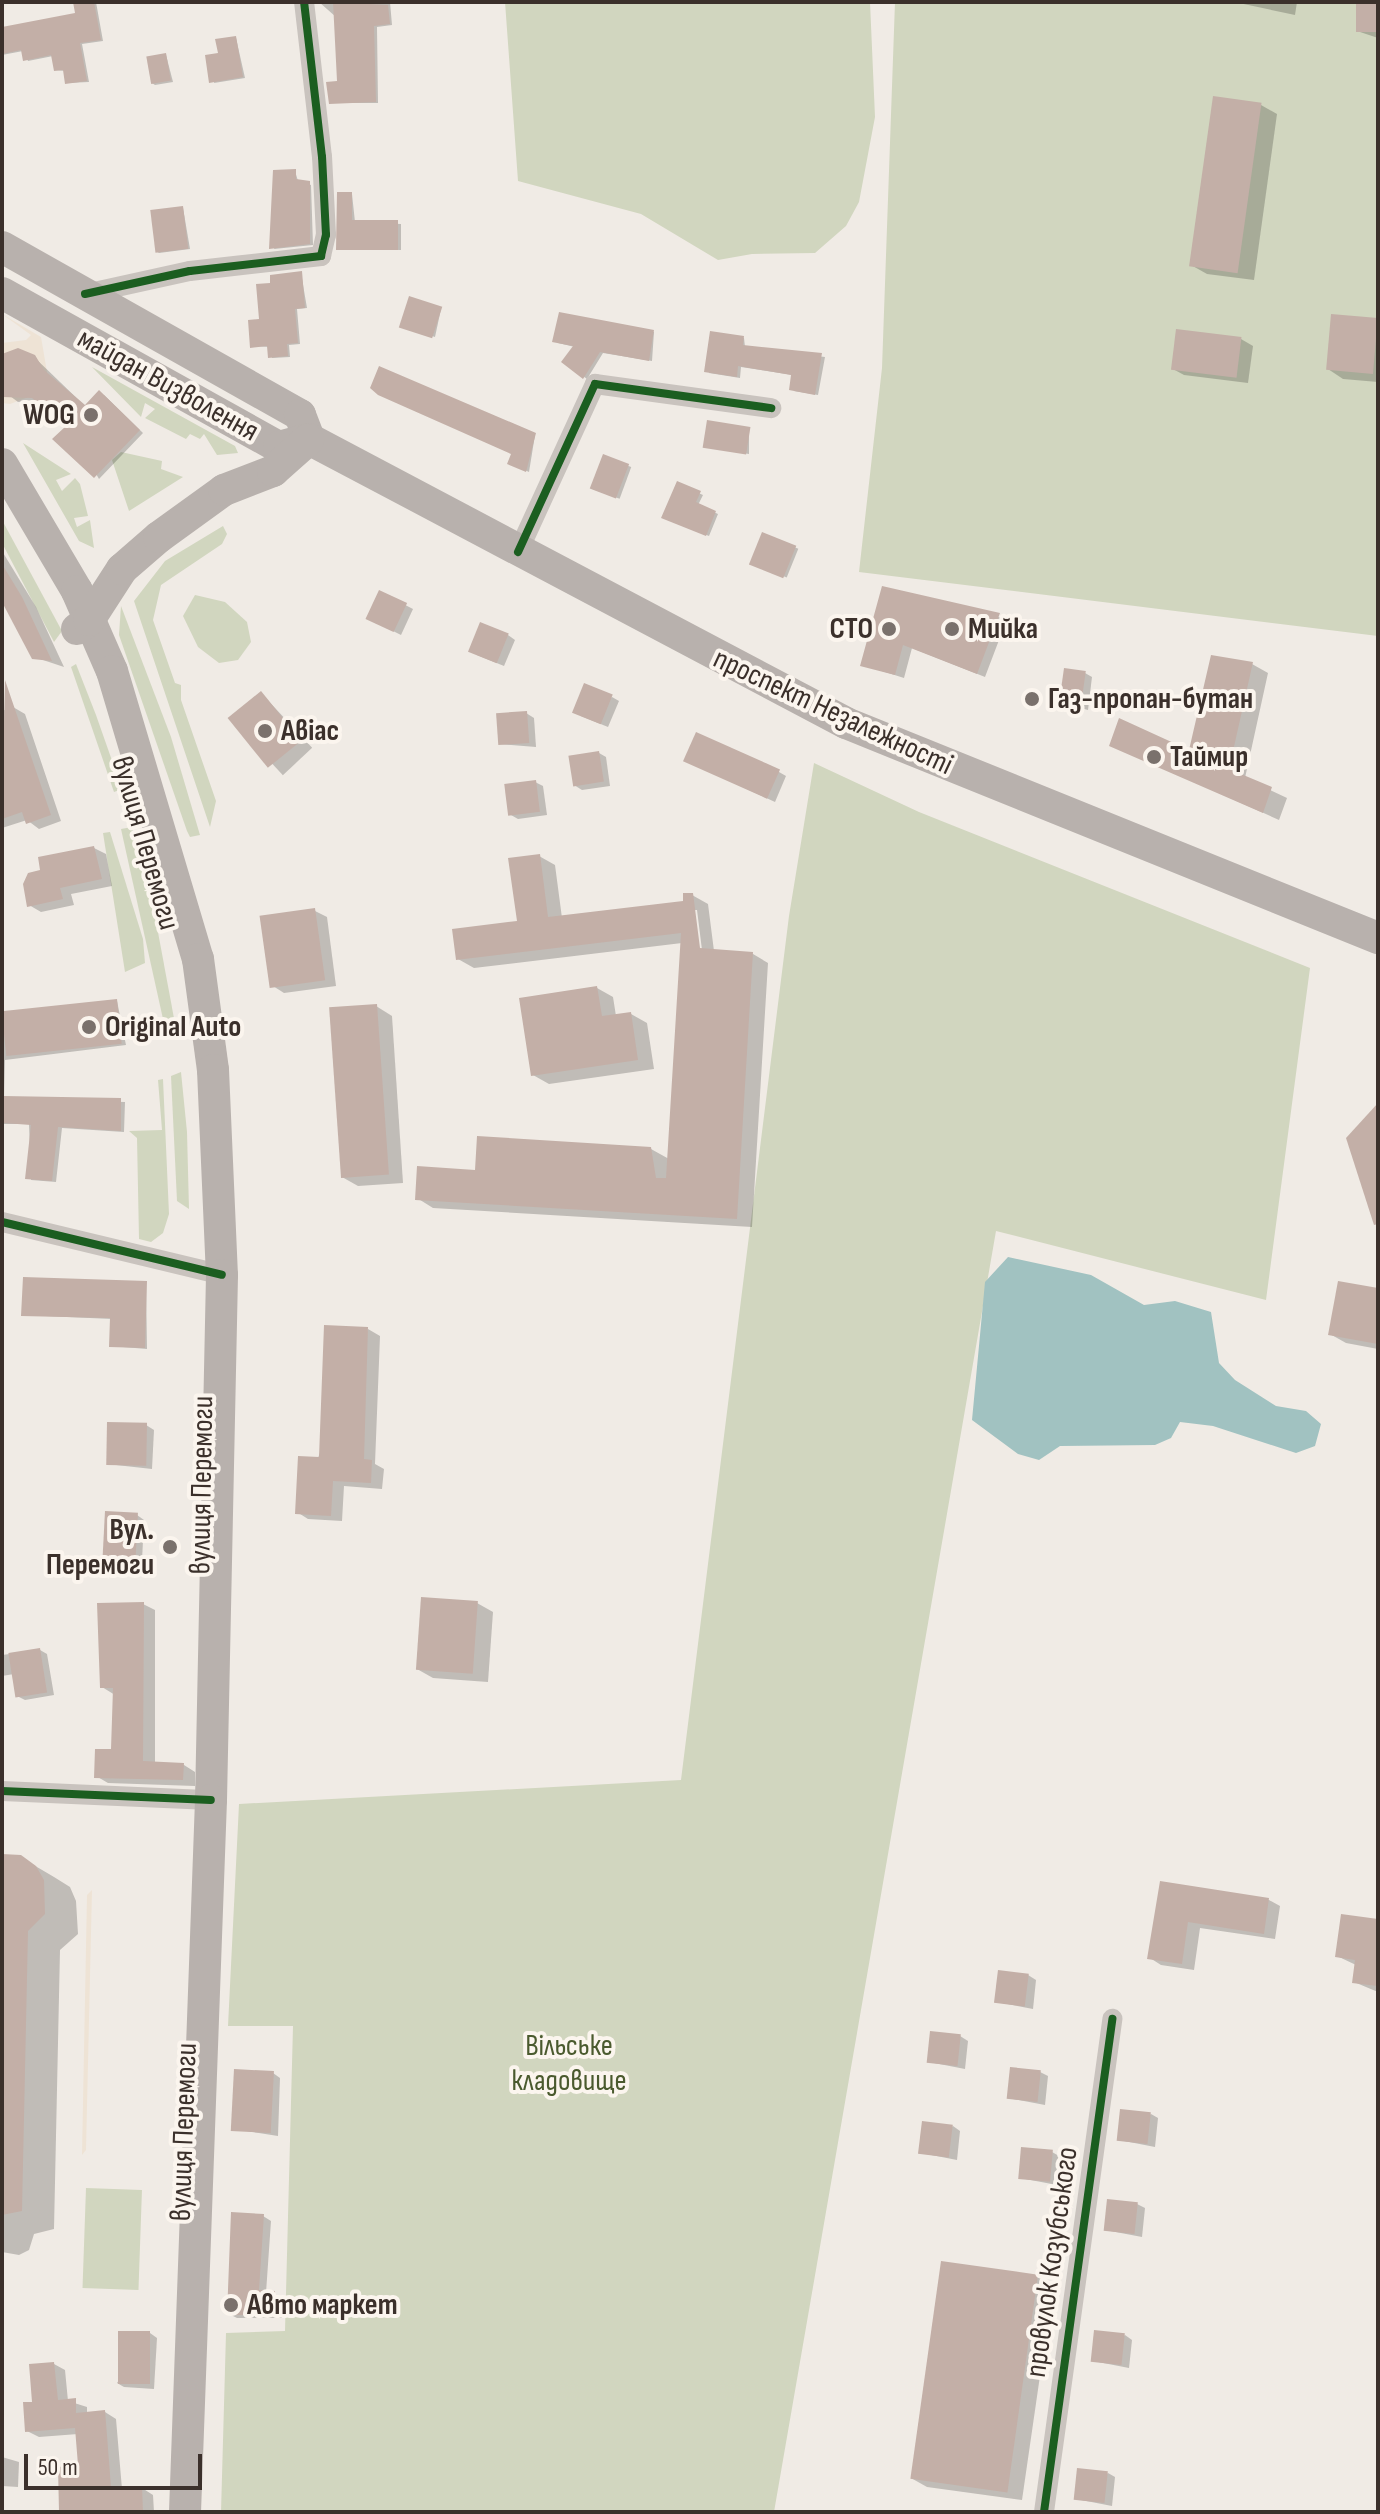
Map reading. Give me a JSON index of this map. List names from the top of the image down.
{
  "streets": {
    "main road": ["майдан Визволення", "проспект Незалежності", "вулиця Перемоги"],
    "street": ["провулок Козубського"]
  },
  "crossings": [
    ["майдан Визволення", "проспект Незалежності"]
  ],
  "parks": ["Вільське кладовище"],
  "places": [
    "WOG",
    "СТО",
    "Мийка",
    "Газ-пропан-бутан",
    "Авіас",
    "Таймир",
    "Original Auto",
    "Вул. Перемоги",
    "Авто маркет"
  ],
  "scale_bar": "50 m"
}
